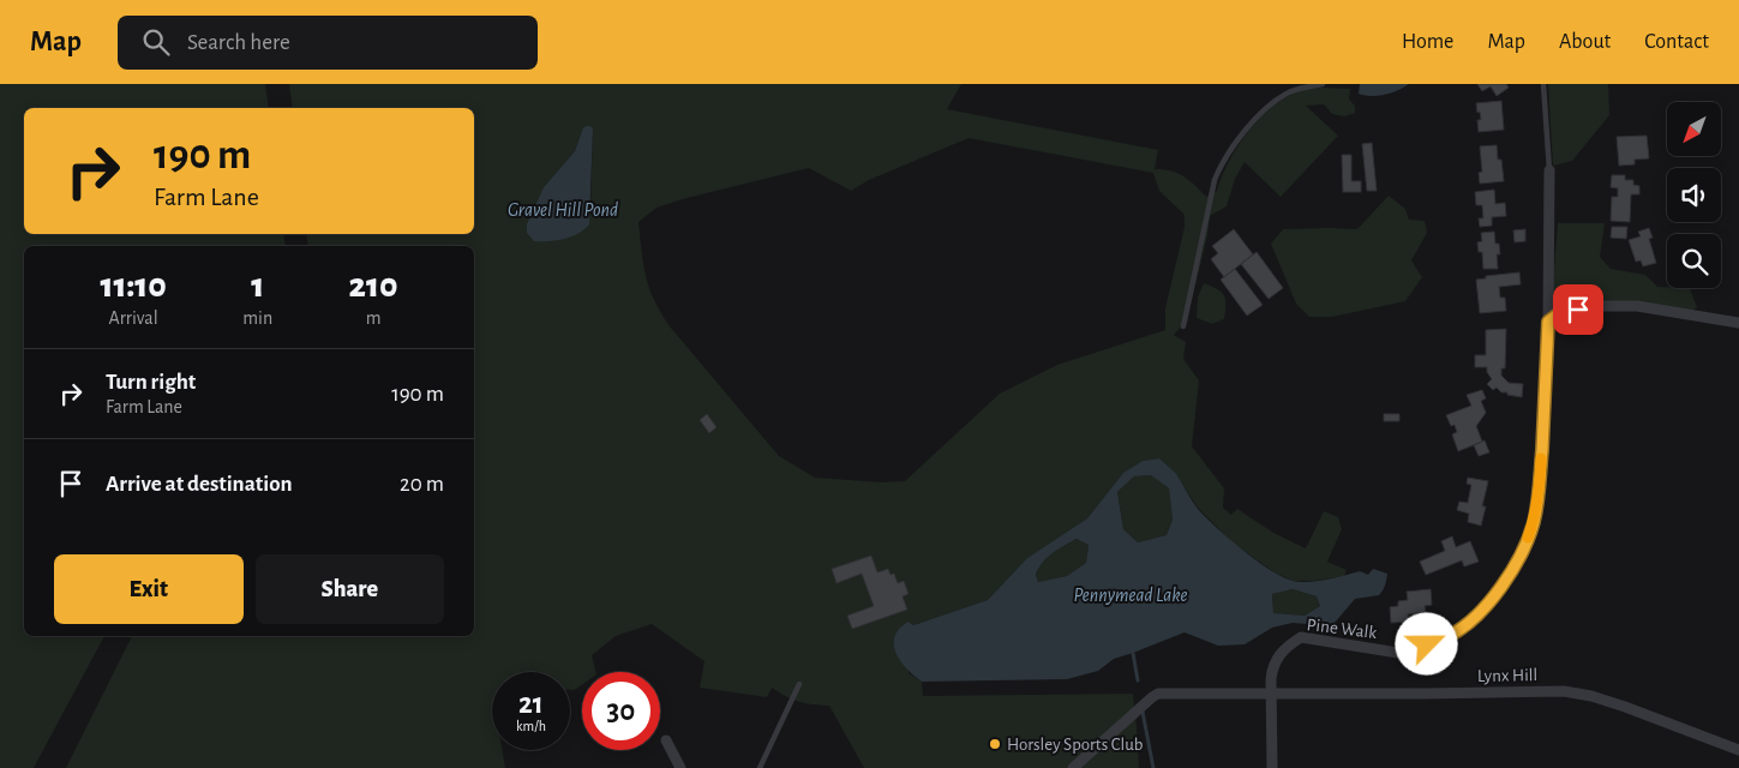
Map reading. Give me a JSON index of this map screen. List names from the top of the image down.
{
  "streets": {
    "street": ["Pine Walk", "Lynx Hill"]
  },
  "crossings": [
    ["Pine Walk", "Lynx Hill"]
  ],
  "water": ["Gravel Hill Pond", "Pennymead Lake"],
  "places": ["Horsley Sports Club"],
  "north": "bottom left",
  "page": {
    "header": "Map",
    "search": "Search here",
    "nav": [
      "Home",
      "Map",
      "About",
      "Contact"
    ],
    "turn": ["190 m", "Farm Lane"],
    "eta": [
      "11:10",
      "Arrival",
      "1",
      "min",
      "210",
      "m"
    ],
    "list": [
      {
        "name": "Turn right",
        "note": "Farm Lane",
        "value": "190 m"
      },
      {
        "name": "Arrive at destination",
        "value": "20 m"
      }
    ],
    "buttons": ["Exit", "Share"],
    "speed": "21 km/h",
    "limit": "30"
  }
}
